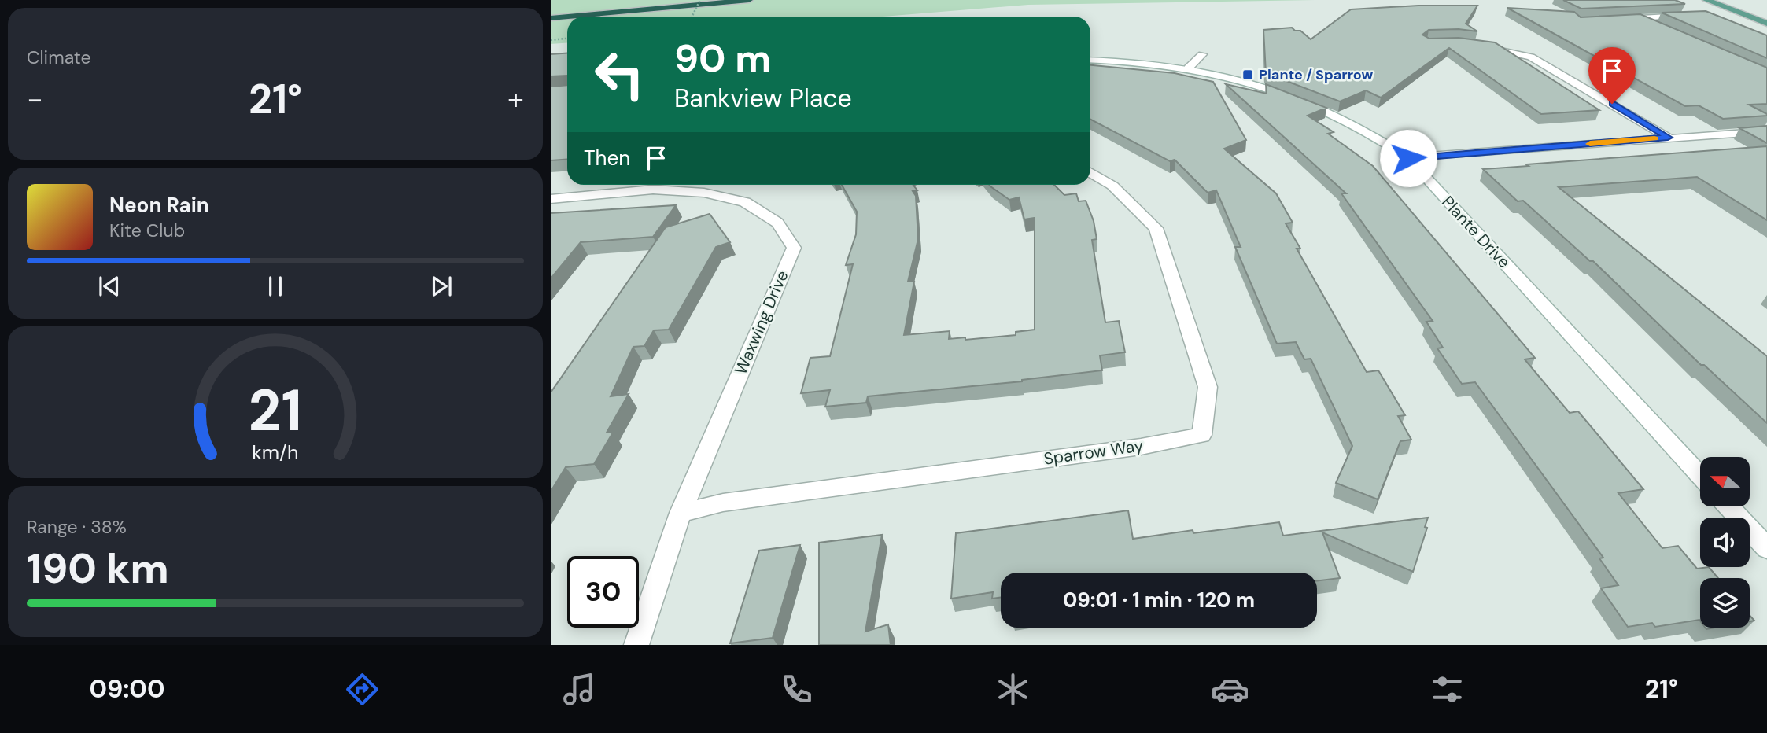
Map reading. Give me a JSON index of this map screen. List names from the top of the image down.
{
  "streets": {
    "street": ["Plante Drive", "Waxwing Drive", "Sparrow Way"]
  },
  "crossings": [
    ["Waxwing Drive", "Sparrow Way"]
  ],
  "places": {
    "transit": ["Plante / Sparrow"]
  },
  "north": "left",
  "page": {
    "tile": [
      "Climate",
      ["Range · 38%", "190 km"]
    ],
    "turn": ["90 m", "Bankview Place"],
    "heat": ["−", "21°", "+"],
    "then": "Then",
    "song": ["Neon Rain", "Kite Club"],
    "limit": "30",
    "trip": "09:01 · 1 min · 120 m",
    "tabs": ["09:00", "21°"],
    "gauge": ["21", "km/h"]
  }
}
